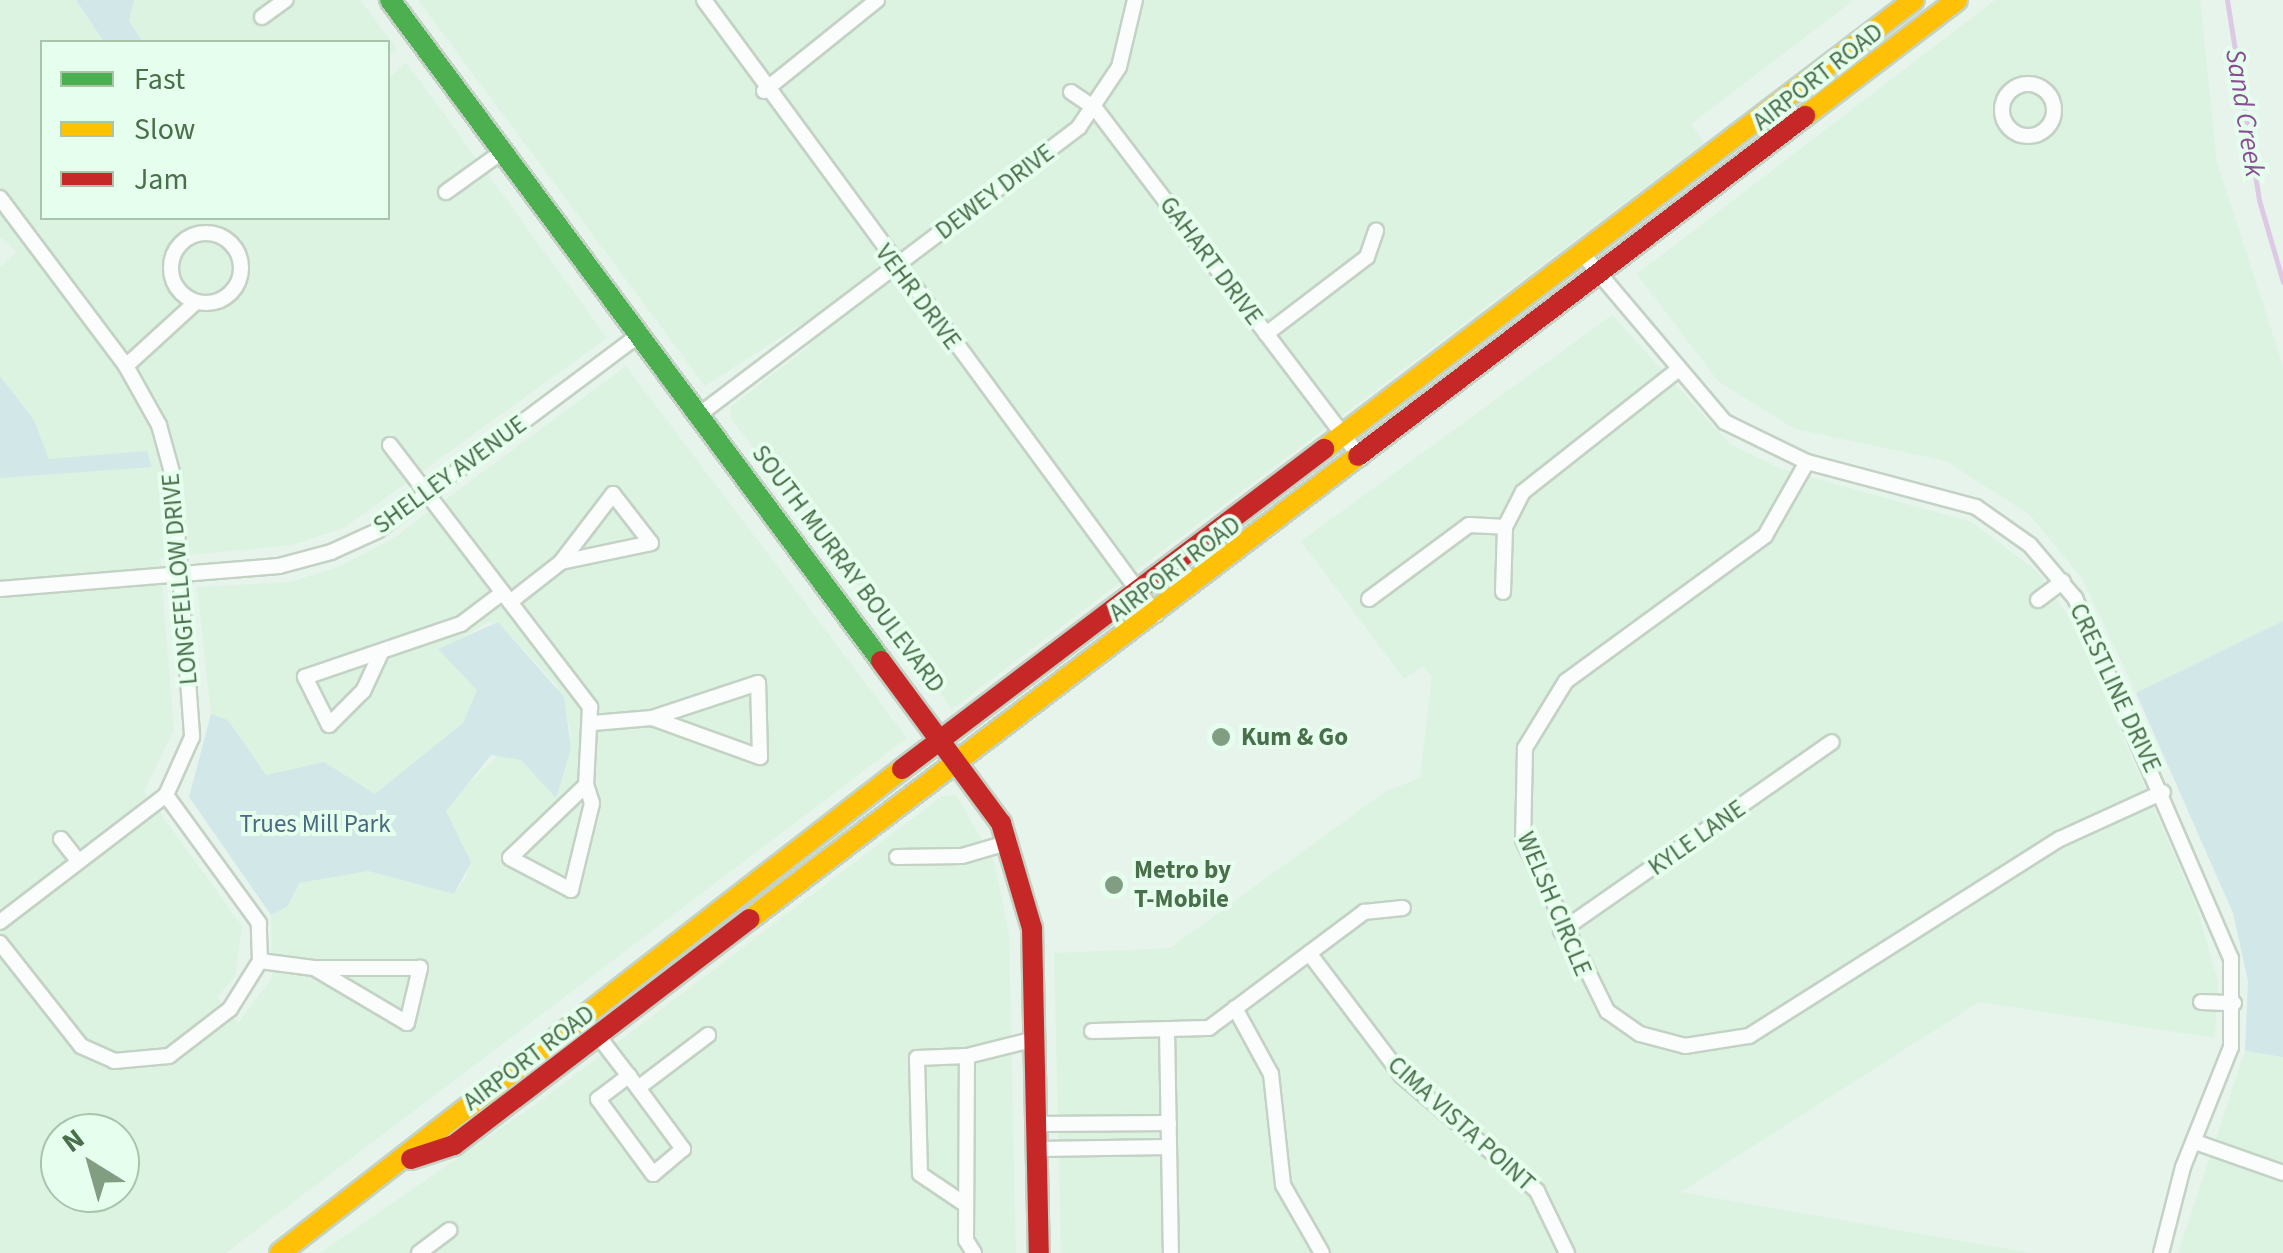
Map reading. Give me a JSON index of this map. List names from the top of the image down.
{
  "streets": {
    "main road": ["AIRPORT ROAD", "SOUTH MURRAY BOULEVARD"],
    "street": [
      "DEWEY DRIVE",
      "GAHART DRIVE",
      "VEHR DRIVE",
      "SHELLEY AVENUE",
      "LONGFELLOW DRIVE",
      "CRESTLINE DRIVE",
      "KYLE LANE",
      "WELSH CIRCLE",
      "CIMA VISTA POINT"
    ]
  },
  "crossings": [
    ["AIRPORT ROAD", "GAHART DRIVE"],
    ["AIRPORT ROAD", "VEHR DRIVE"],
    ["AIRPORT ROAD", "SOUTH MURRAY BOULEVARD"],
    ["AIRPORT ROAD", "CRESTLINE DRIVE"],
    ["DEWEY DRIVE", "GAHART DRIVE"],
    ["DEWEY DRIVE", "VEHR DRIVE"],
    ["DEWEY DRIVE", "SOUTH MURRAY BOULEVARD"],
    ["SHELLEY AVENUE", "SOUTH MURRAY BOULEVARD"],
    ["SHELLEY AVENUE", "LONGFELLOW DRIVE"],
    ["CRESTLINE DRIVE", "WELSH CIRCLE"],
    ["KYLE LANE", "WELSH CIRCLE"]
  ],
  "water": ["Sand Creek"],
  "parks": ["Trues Mill Park"],
  "places": ["Kum & Go", "Metro by T-Mobile"],
  "legend": ["Fast", "Slow", "Jam"],
  "north": "top left"
}
